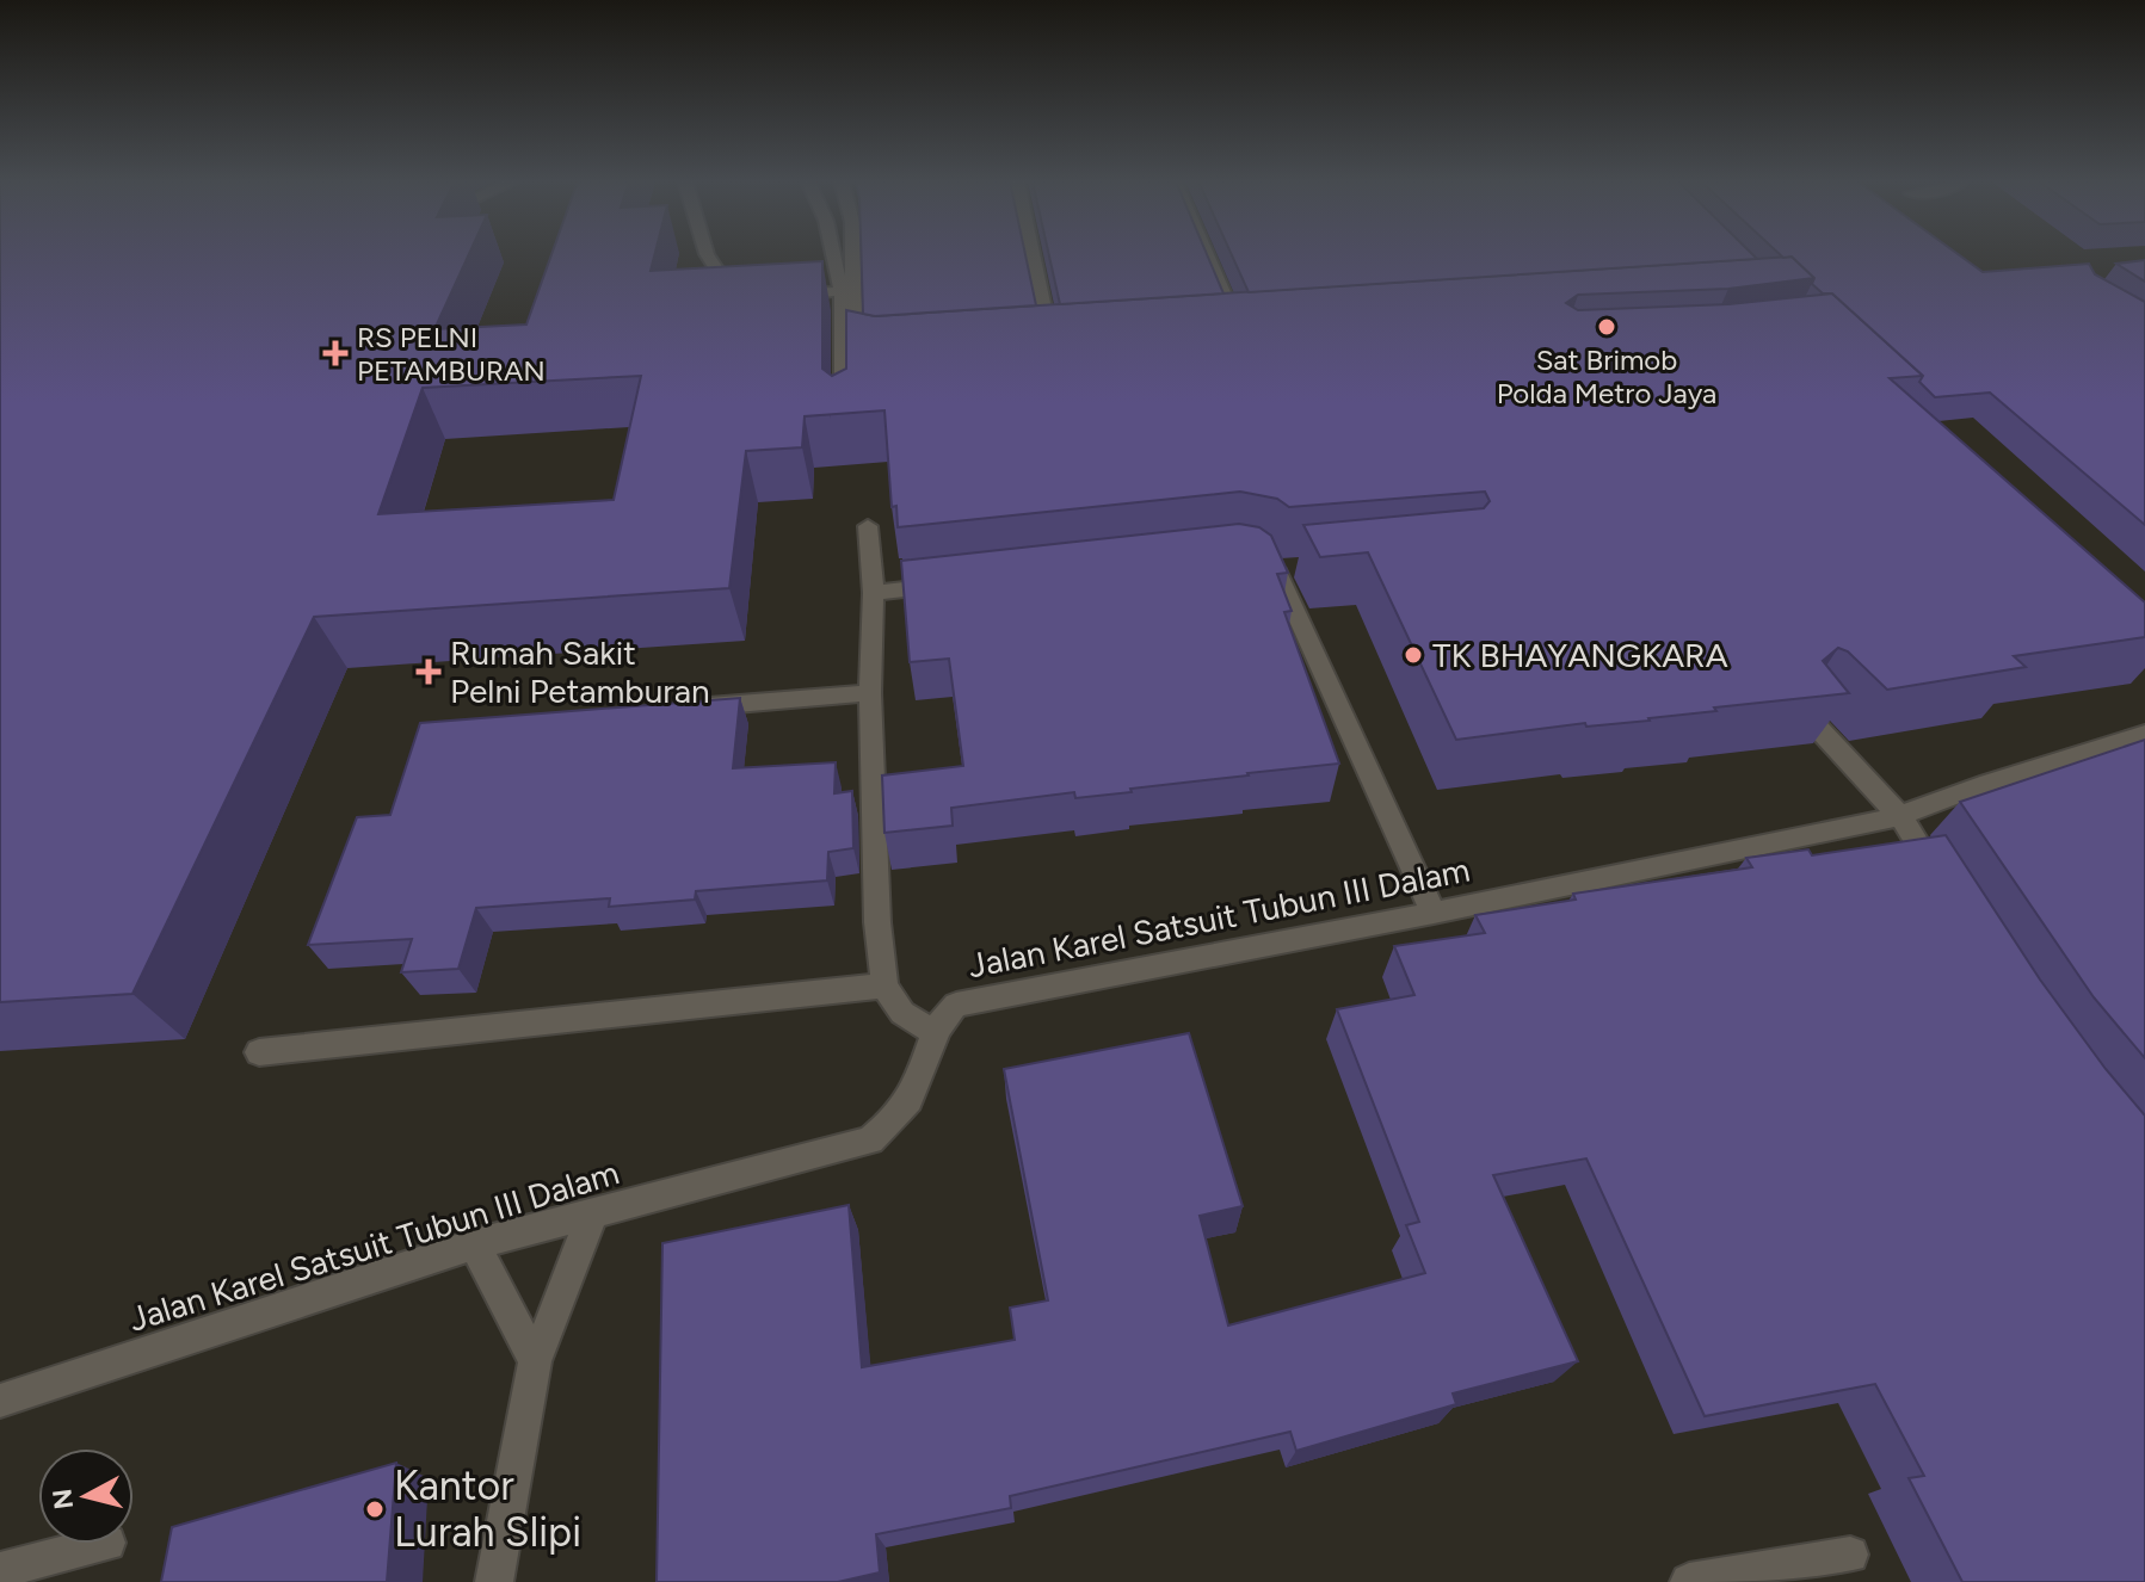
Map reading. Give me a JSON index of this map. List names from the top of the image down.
{
  "streets": {
    "street": ["Jalan Karel Satsuit Tubun III Dalam"]
  },
  "places": {
    "other": ["Sat Brimob Polda Metro Jaya", "TK BHAYANGKARA", "Kantor Lurah Slipi"],
    "health": ["RS PELNI PETAMBURAN", "Rumah Sakit Pelni Petamburan"]
  },
  "north": "left"
}
